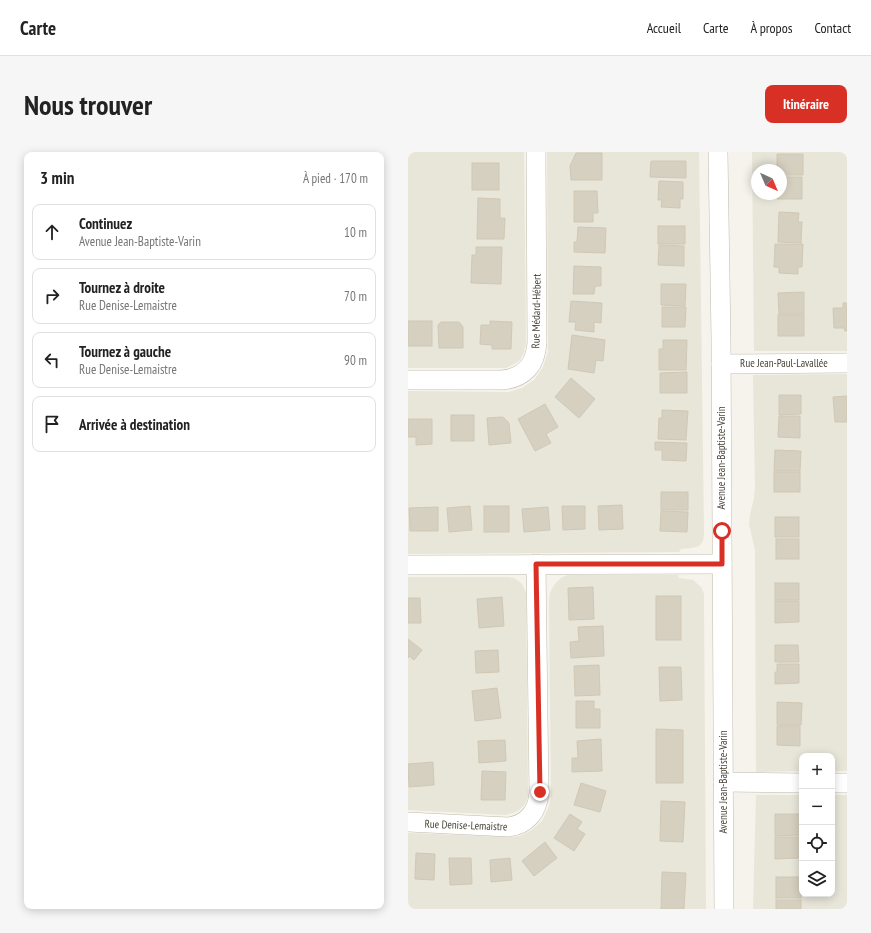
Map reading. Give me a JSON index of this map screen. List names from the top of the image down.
{
  "streets": {
    "street": [
      "Rue Médard-Hébert",
      "Rue Jean-Paul-Lavallée",
      "Avenue Jean-Baptiste-Varin",
      "Rue Denise-Lemaistre"
    ]
  },
  "crossings": [
    ["Rue Jean-Paul-Lavallée", "Avenue Jean-Baptiste-Varin"]
  ],
  "north": "bottom right",
  "page": {
    "header": "Carte",
    "nav": [
      "Accueil",
      "Carte",
      "À propos",
      "Contact"
    ],
    "buttons": "Itinéraire",
    "title": "Nous trouver",
    "heading": ["3 min", "À pied · 170 m"],
    "list": [
      ["Continuez", "Avenue Jean-Baptiste-Varin", "10 m"],
      ["Tournez à droite", "Rue Denise-Lemaistre", "70 m"],
      ["Tournez à gauche", "Rue Denise-Lemaistre", "90 m"],
      "Arrivée à destination"
    ],
    "map_buttons": ["+", "−"]
  }
}
